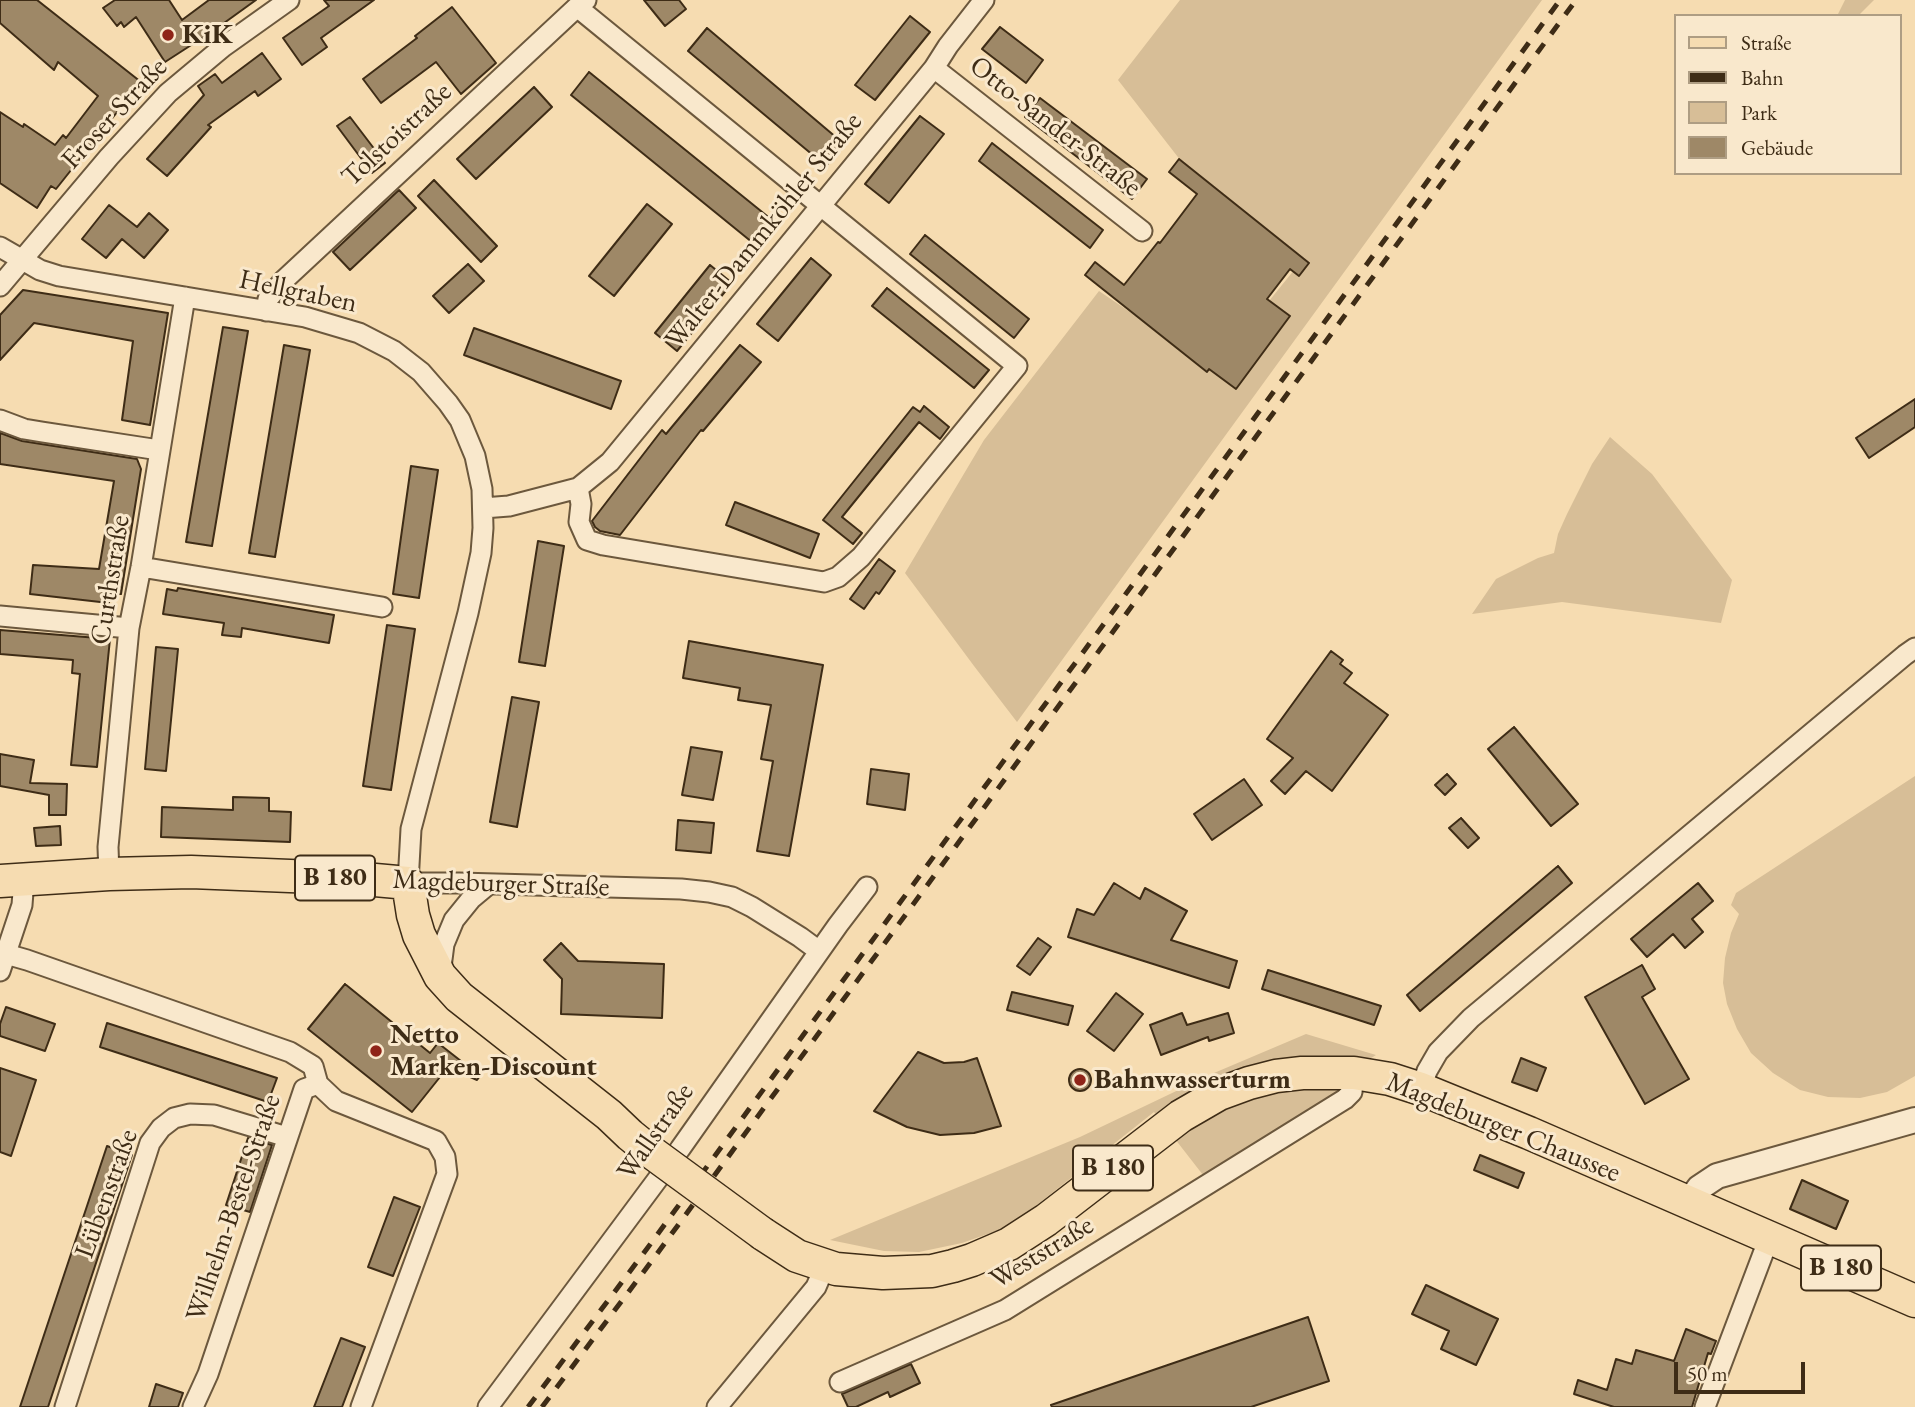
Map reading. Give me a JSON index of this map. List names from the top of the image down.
{
  "streets": {
    "main road": ["B 180", "Magdeburger Straße", "Magdeburger Chaussee"],
    "street": [
      "Froser Straße",
      "Otto-Sander-Straße",
      "Tolstoistraße",
      "Walter-Dammköhler Straße",
      "Hellgraben",
      "Curthstraße",
      "Wallstraße",
      "Lübenstraße",
      "Wilhelm-Bestel-Straße",
      "Weststraße"
    ]
  },
  "crossings": [
    ["Froser Straße", "Hellgraben"],
    ["Otto-Sander-Straße", "Walter-Dammköhler Straße"],
    ["Tolstoistraße", "Hellgraben"],
    ["Walter-Dammköhler Straße", "Hellgraben"],
    ["Hellgraben", "Curthstraße"],
    ["Hellgraben", "Magdeburger Straße"],
    ["Hellgraben", "Magdeburger Chaussee"],
    ["Curthstraße", "Magdeburger Straße"],
    ["Magdeburger Straße", "Magdeburger Chaussee"],
    ["Magdeburger Straße", "Wallstraße"],
    ["Magdeburger Chaussee", "Weststraße"],
    ["Lübenstraße", "Wilhelm-Bestel-Straße"]
  ],
  "places": ["KiK", "Netto Marken-Discount", "Bahnwasserturm"],
  "legend": [
    "Straße",
    "Bahn",
    "Park",
    "Gebäude"
  ],
  "scale_bar": "50 m"
}
